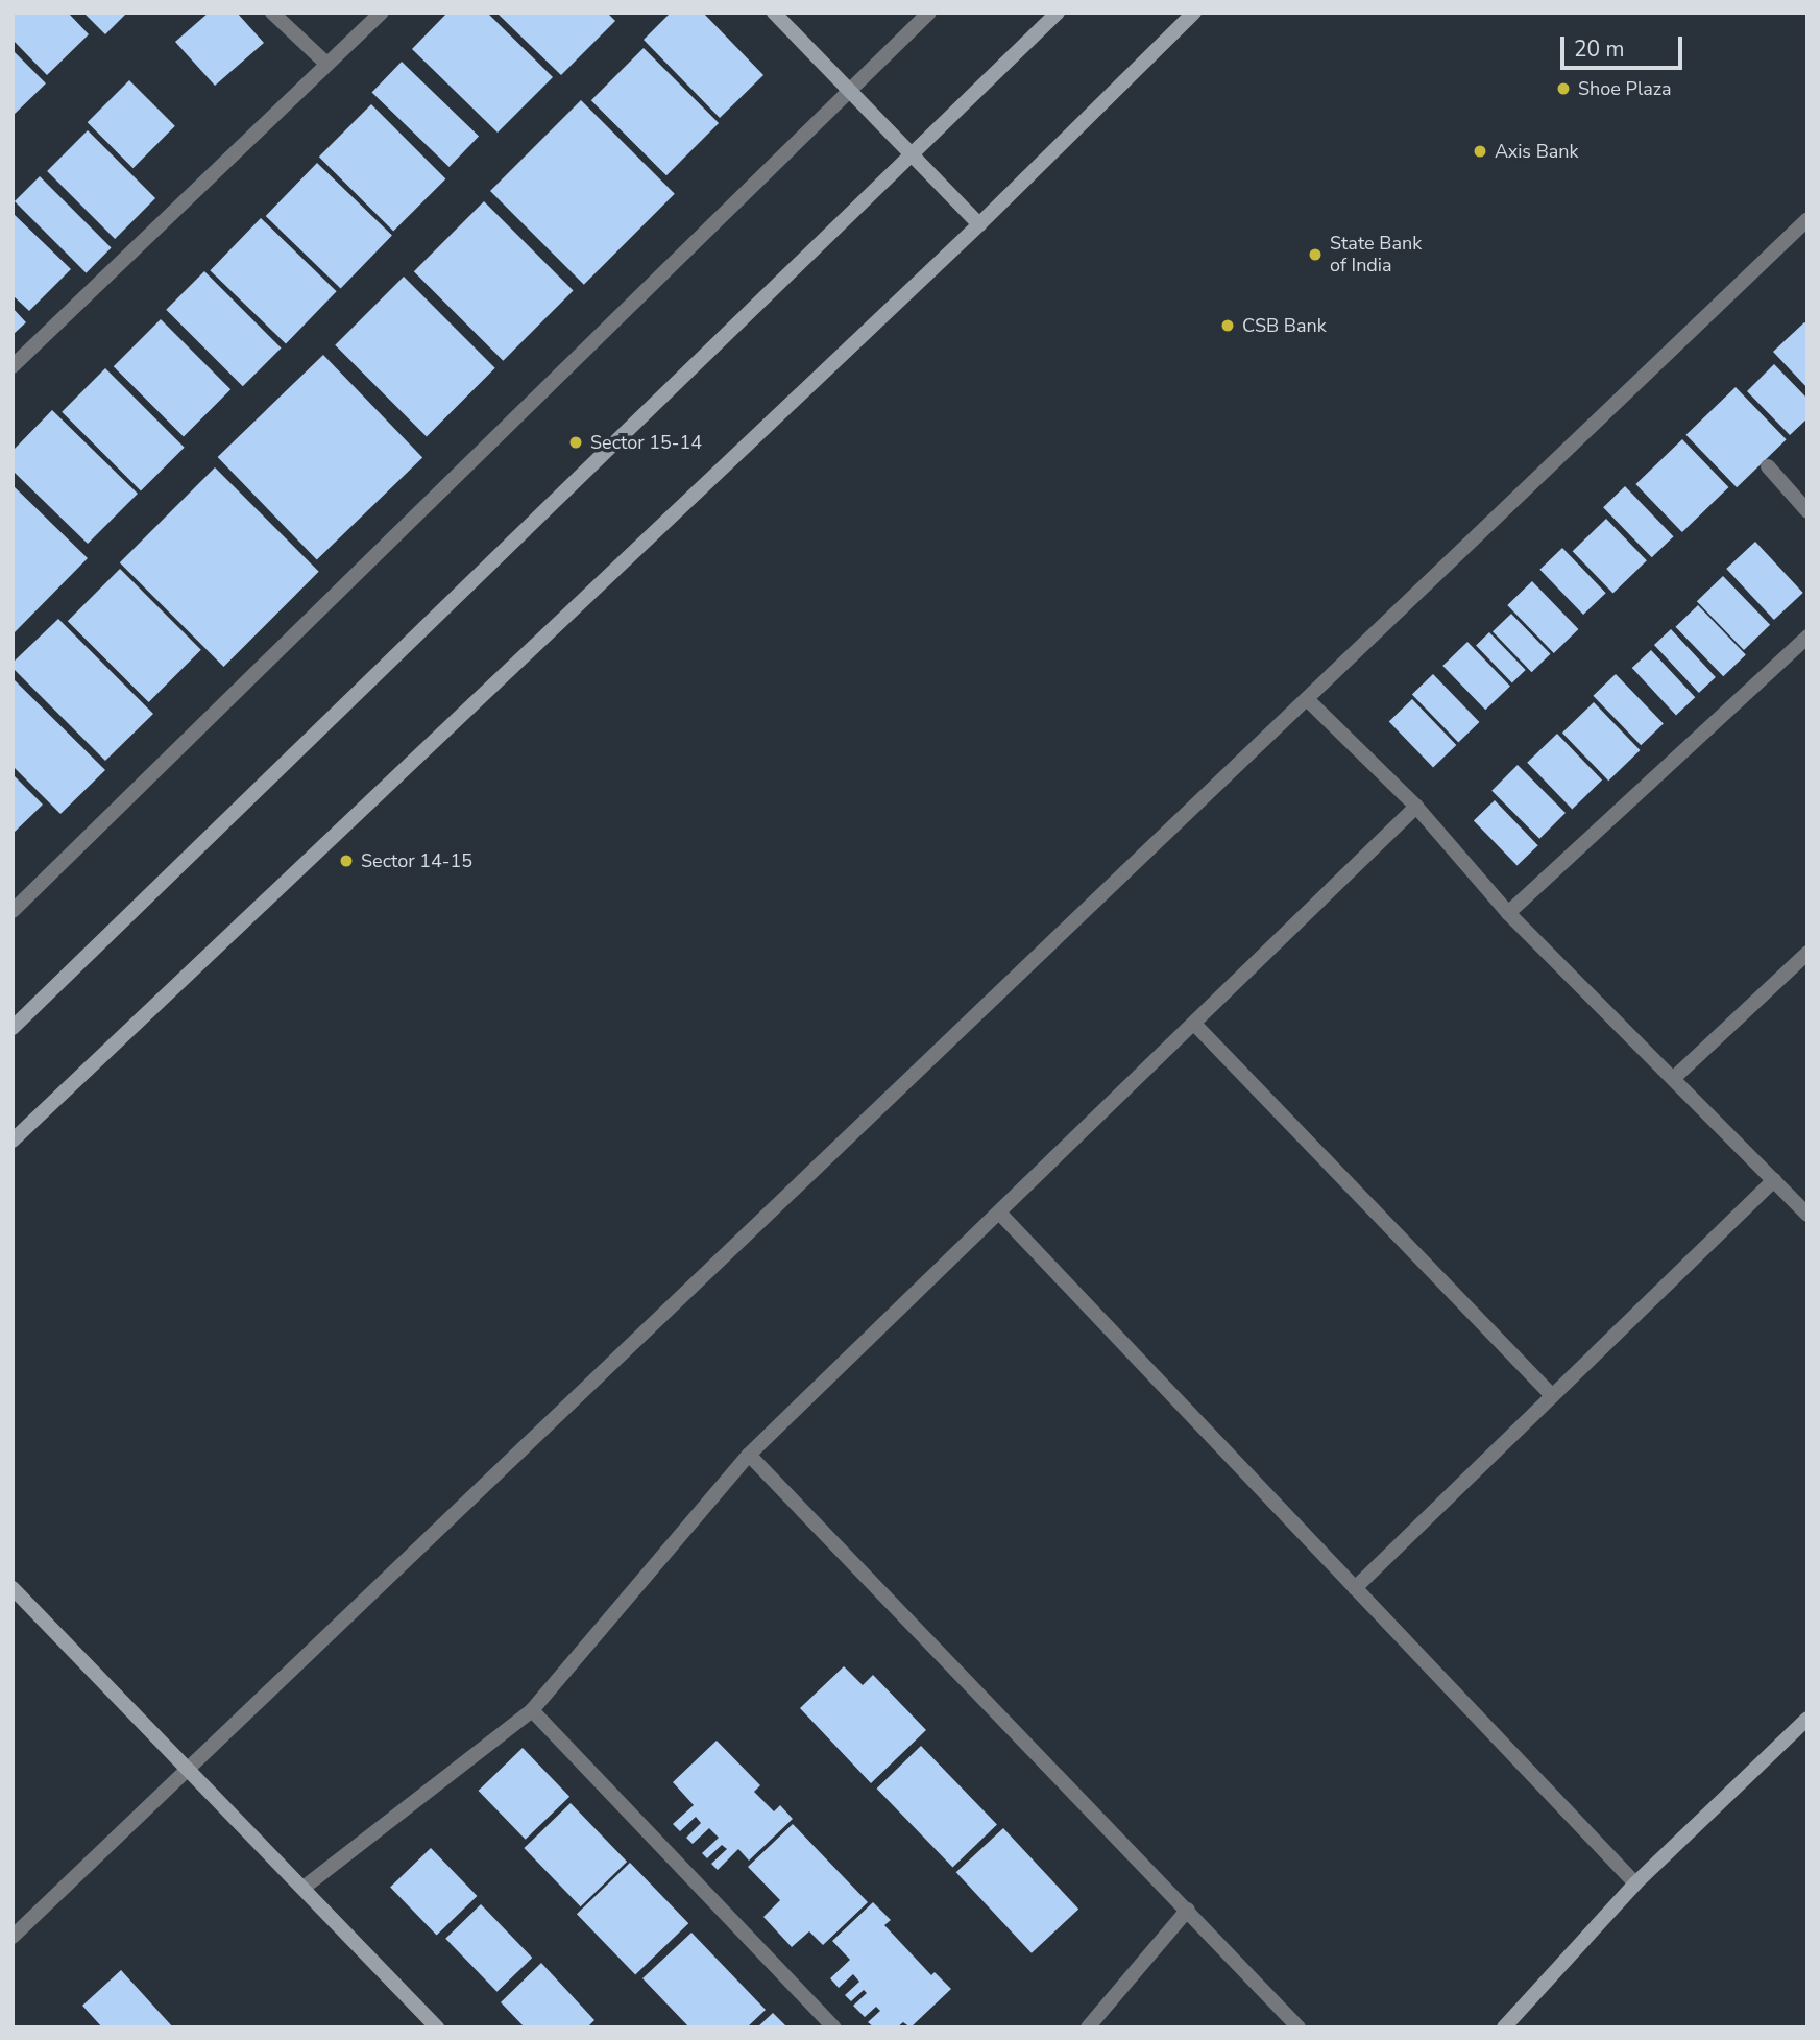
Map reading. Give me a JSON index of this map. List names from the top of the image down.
{
  "places": [
    "Shoe Plaza",
    "Axis Bank",
    "State Bank of India",
    "CSB Bank",
    "Sector 15-14",
    "Sector 14-15"
  ],
  "scale_bar": "20 m"
}
